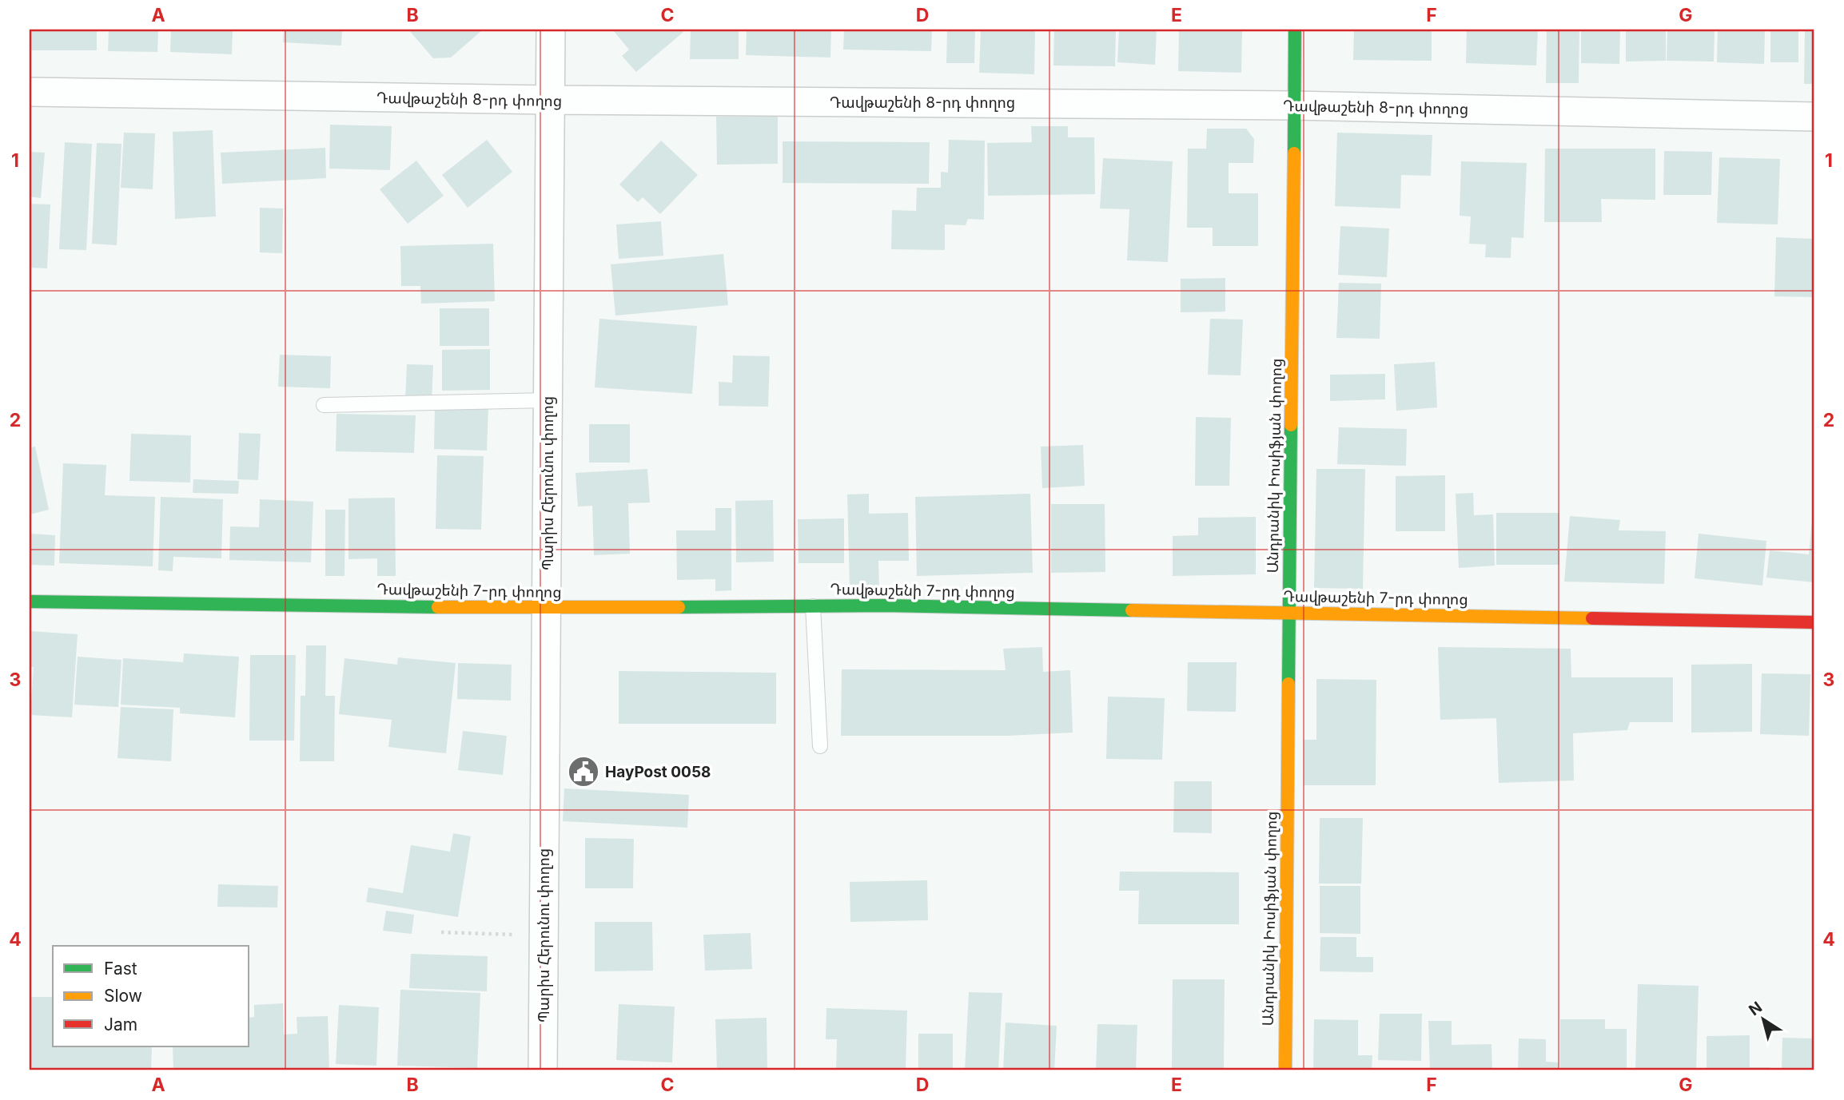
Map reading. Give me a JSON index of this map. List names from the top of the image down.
{
  "streets": {
    "street": [
      "Դավթաշենի 8-րդ փողոց",
      "Անդրանիկ Իոսիֆյան փողոց",
      "Պարիս Հերունու փողոց",
      "Դավթաշենի 7-րդ փողոց"
    ]
  },
  "crossings": [
    ["Դավթաշենի 8-րդ փողոց", "Անդրանիկ Իոսիֆյան փողոց"],
    ["Դավթաշենի 8-րդ փողոց", "Պարիս Հերունու փողոց"],
    ["Անդրանիկ Իոսիֆյան փողոց", "Դավթաշենի 7-րդ փողոց"],
    ["Պարիս Հերունու փողոց", "Դավթաշենի 7-րդ փողոց"]
  ],
  "places": {
    "public building": ["HayPost 0058"]
  },
  "legend": ["Fast", "Slow", "Jam"],
  "north": "top left",
  "grid": {
    "columns": [
      "A",
      "B",
      "C",
      "D",
      "E",
      "F",
      "G"
    ],
    "rows": [
      "1",
      "2",
      "3",
      "4"
    ]
  }
}
